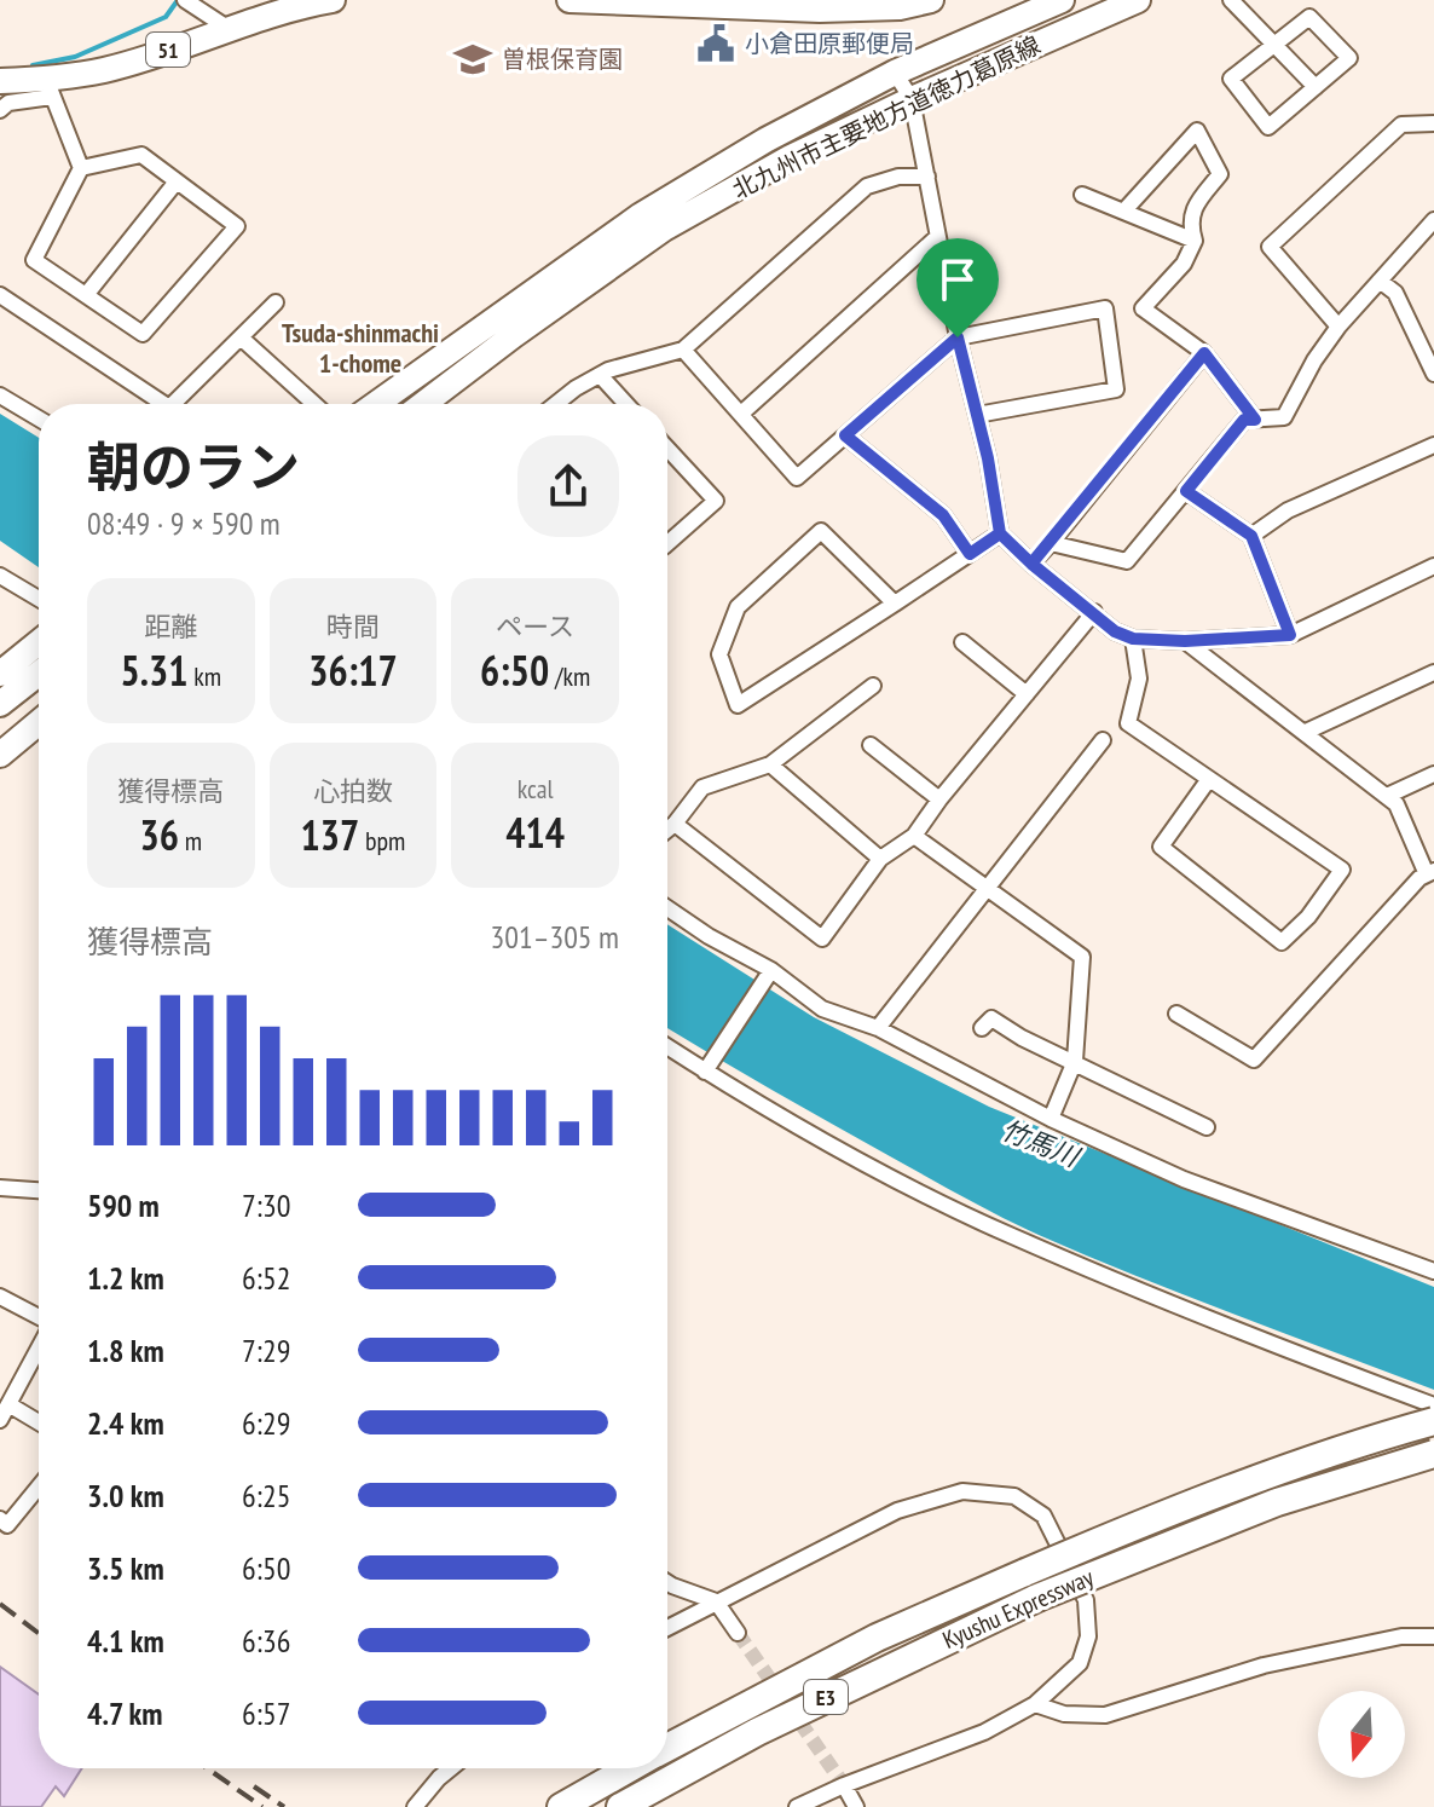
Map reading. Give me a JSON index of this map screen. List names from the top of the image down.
{
  "streets": {
    "highway": ["Kyushu Expressway", "E3"],
    "main road": ["51", "北九州市主要地方道徳力葛原線"]
  },
  "districts": ["Tsuda-shinmachi 1-chome"],
  "water": ["竹馬川"],
  "places": {
    "public building": ["小倉田原郵便局"],
    "school or university": ["曽根保育園"]
  },
  "north": "bottom",
  "page": {
    "heading": ["朝のラン", "08:49 · 9 × 590 m"],
    "stats": [
      ["距離", "5.31 km"],
      ["時間", "36:17"],
      ["ペース", "6:50 /km"],
      ["獲得標高", "36 m"],
      ["心拍数", "137 bpm"],
      ["kcal", "414"]
    ],
    "chart": ["獲得標高", "301–305 m"],
    "list": [
      {
        "name": "590 m",
        "note": "7:30"
      },
      {
        "name": "1.2 km",
        "note": "6:52"
      },
      {
        "name": "1.8 km",
        "note": "7:29"
      },
      {
        "name": "2.4 km",
        "note": "6:29"
      },
      {
        "name": "3.0 km",
        "note": "6:25"
      },
      {
        "name": "3.5 km",
        "note": "6:50"
      },
      {
        "name": "4.1 km",
        "note": "6:36"
      },
      {
        "name": "4.7 km",
        "note": "6:57"
      }
    ]
  }
}
